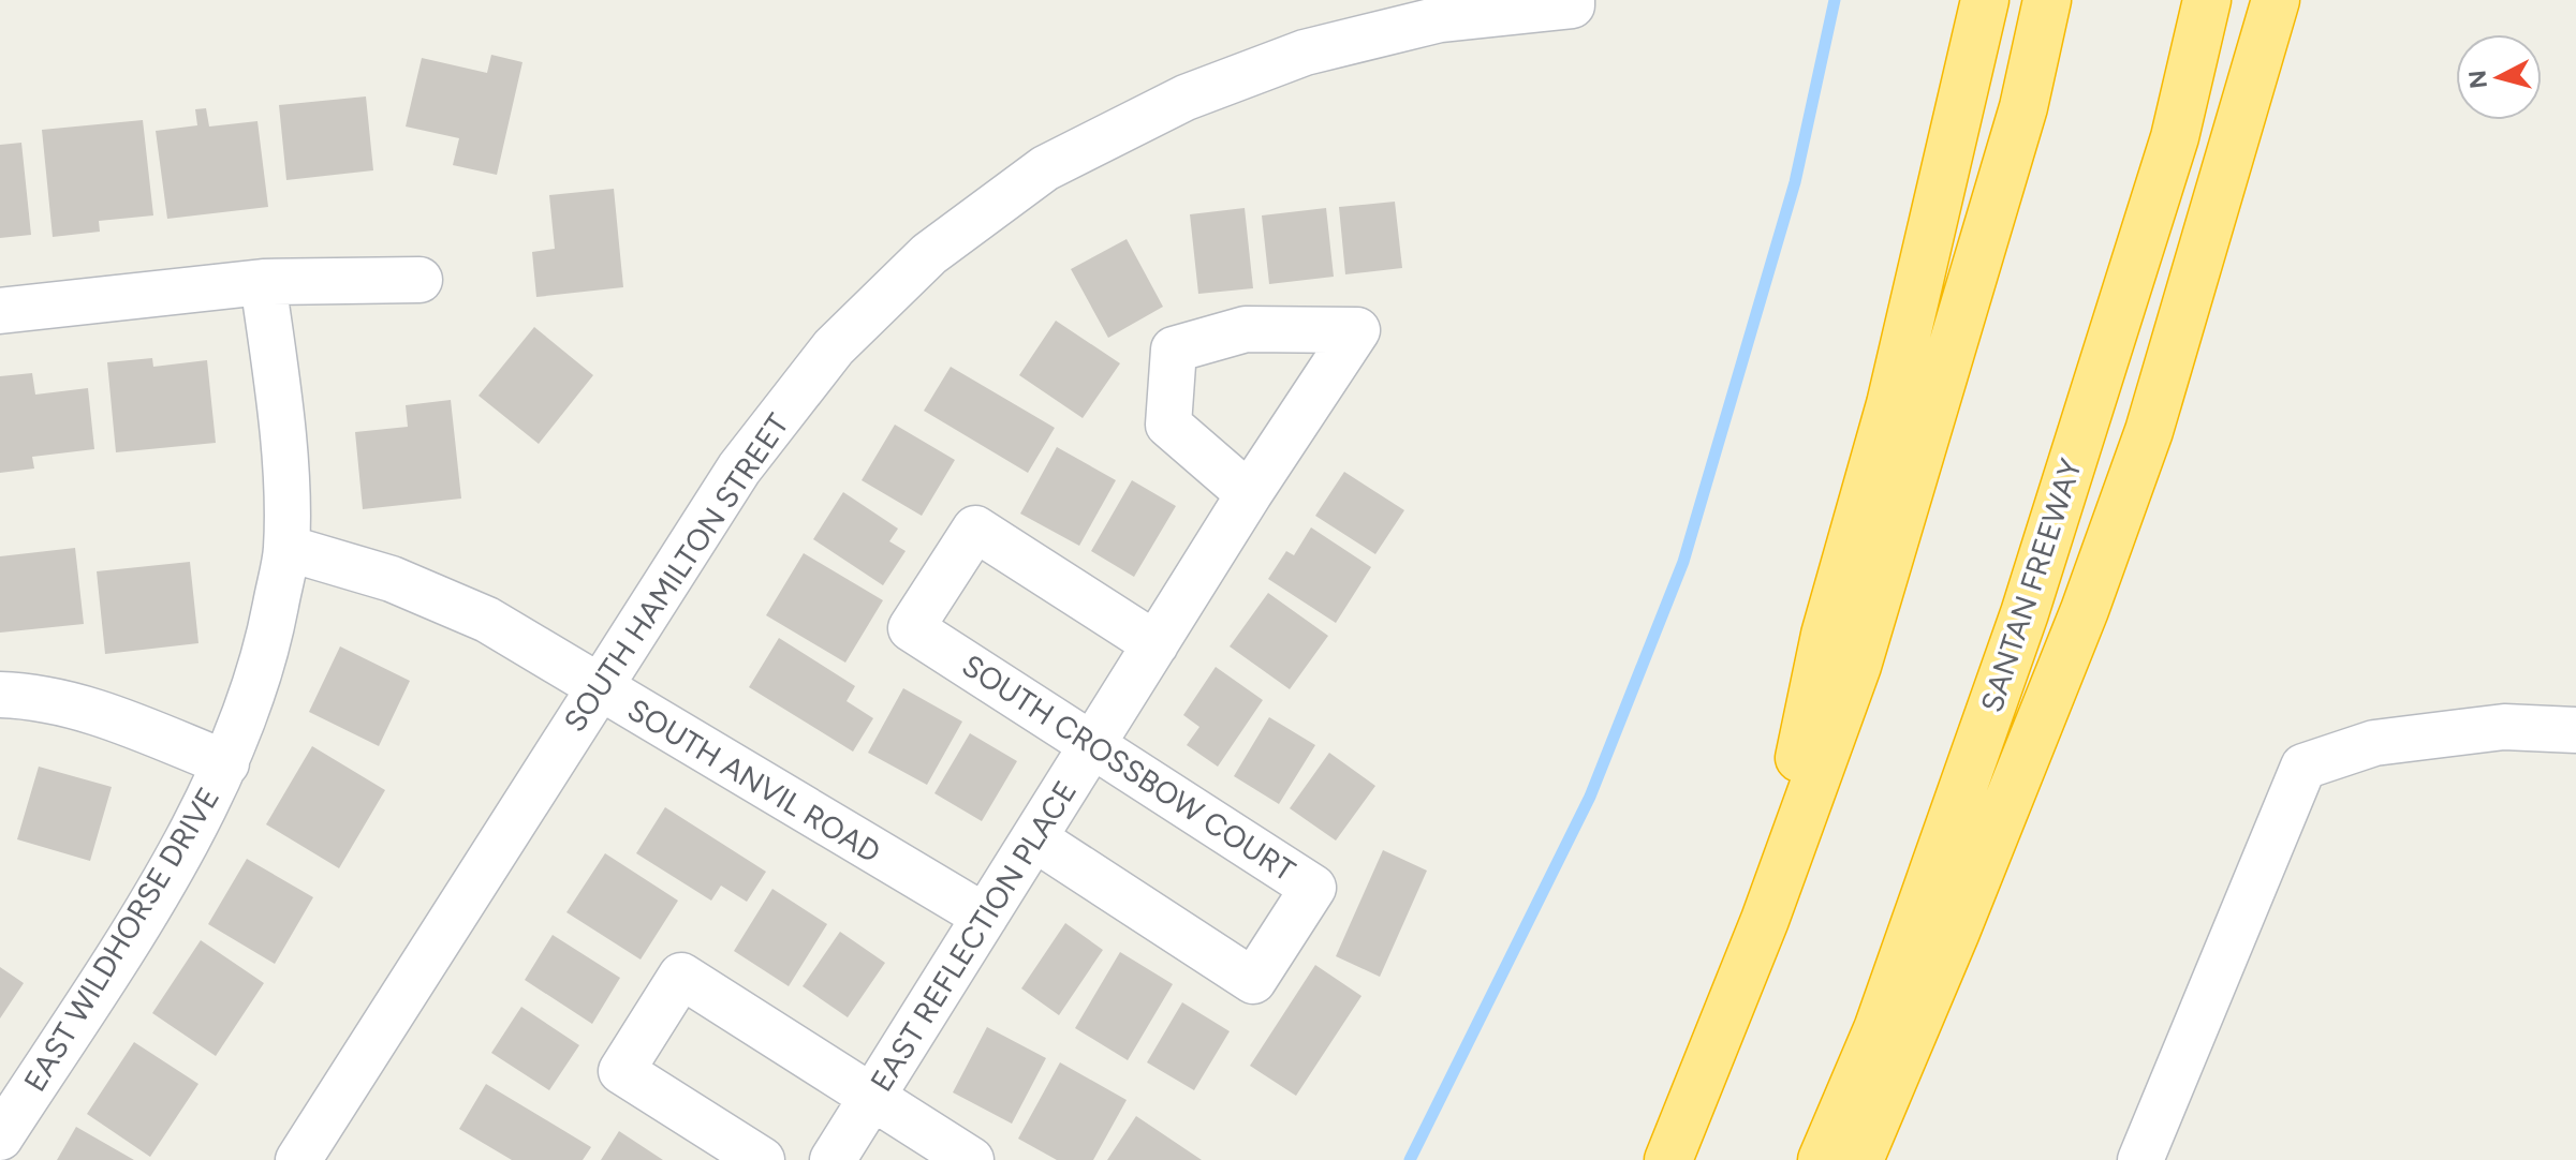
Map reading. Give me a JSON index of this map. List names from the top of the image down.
{
  "streets": {
    "highway": ["SANTAN FREEWAY"],
    "street": [
      "SOUTH HAMILTON STREET",
      "SOUTH CROSSBOW COURT",
      "SOUTH ANVIL ROAD",
      "EAST REFLECTION PLACE",
      "EAST WILDHORSE DRIVE"
    ]
  },
  "crossings": [
    ["SOUTH HAMILTON STREET", "SOUTH ANVIL ROAD"],
    ["SOUTH CROSSBOW COURT", "EAST REFLECTION PLACE"],
    ["SOUTH ANVIL ROAD", "EAST REFLECTION PLACE"],
    ["SOUTH ANVIL ROAD", "EAST WILDHORSE DRIVE"]
  ],
  "north": "left"
}
